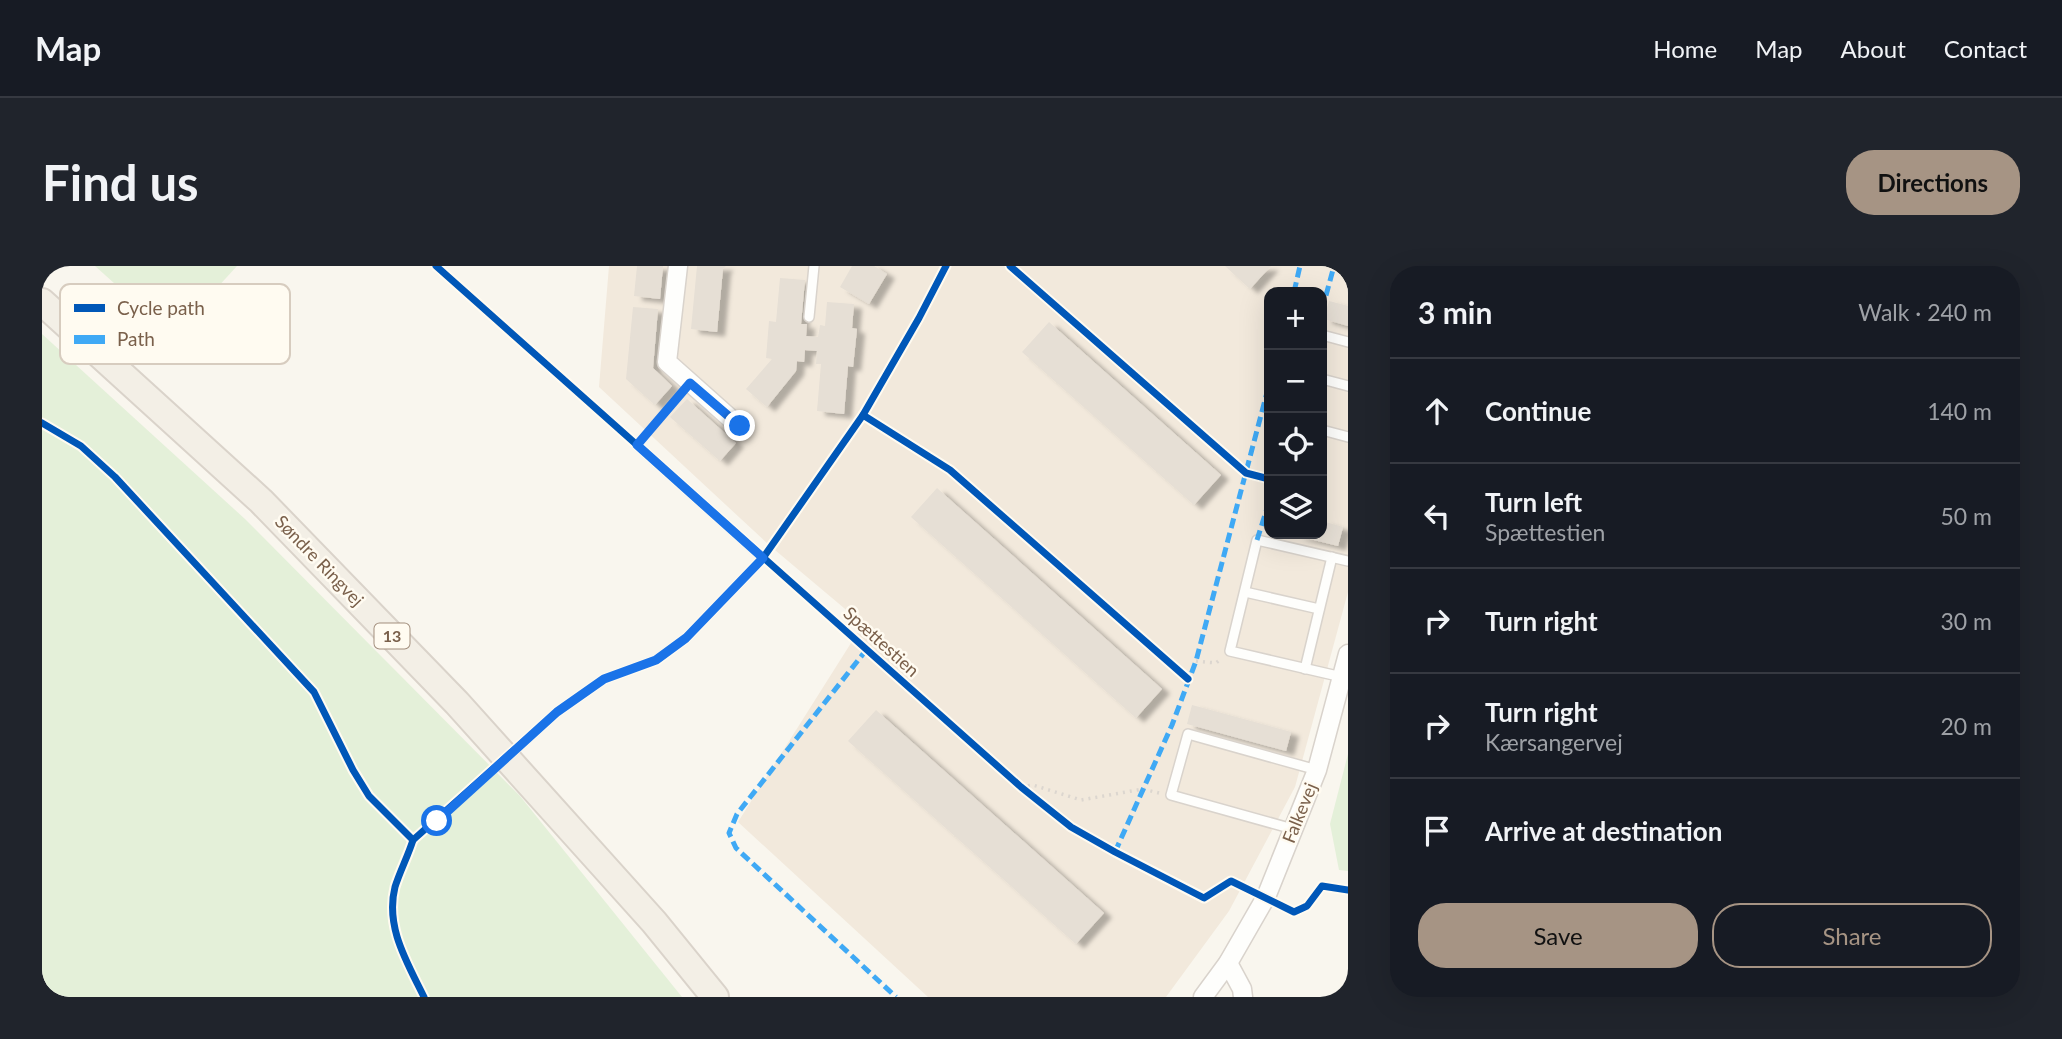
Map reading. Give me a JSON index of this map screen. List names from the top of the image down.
{
  "streets": {
    "main road": ["Søndre Ringvej", "13"],
    "street": ["Falkevej"],
    "cycle path": ["Spættestien"]
  },
  "legend": ["Cycle path", "Path"],
  "page": {
    "header": "Map",
    "nav": [
      "Home",
      "Map",
      "About",
      "Contact"
    ],
    "buttons": [
      "Directions",
      ["Save", "Share"]
    ],
    "title": "Find us",
    "heading": ["3 min", "Walk · 240 m"],
    "map_buttons": ["+", "−"],
    "list": [
      ["Continue", "140 m"],
      ["Turn left", "Spættestien", "50 m"],
      ["Turn right", "30 m"],
      ["Turn right", "Kærsangervej", "20 m"],
      "Arrive at destination"
    ]
  }
}
